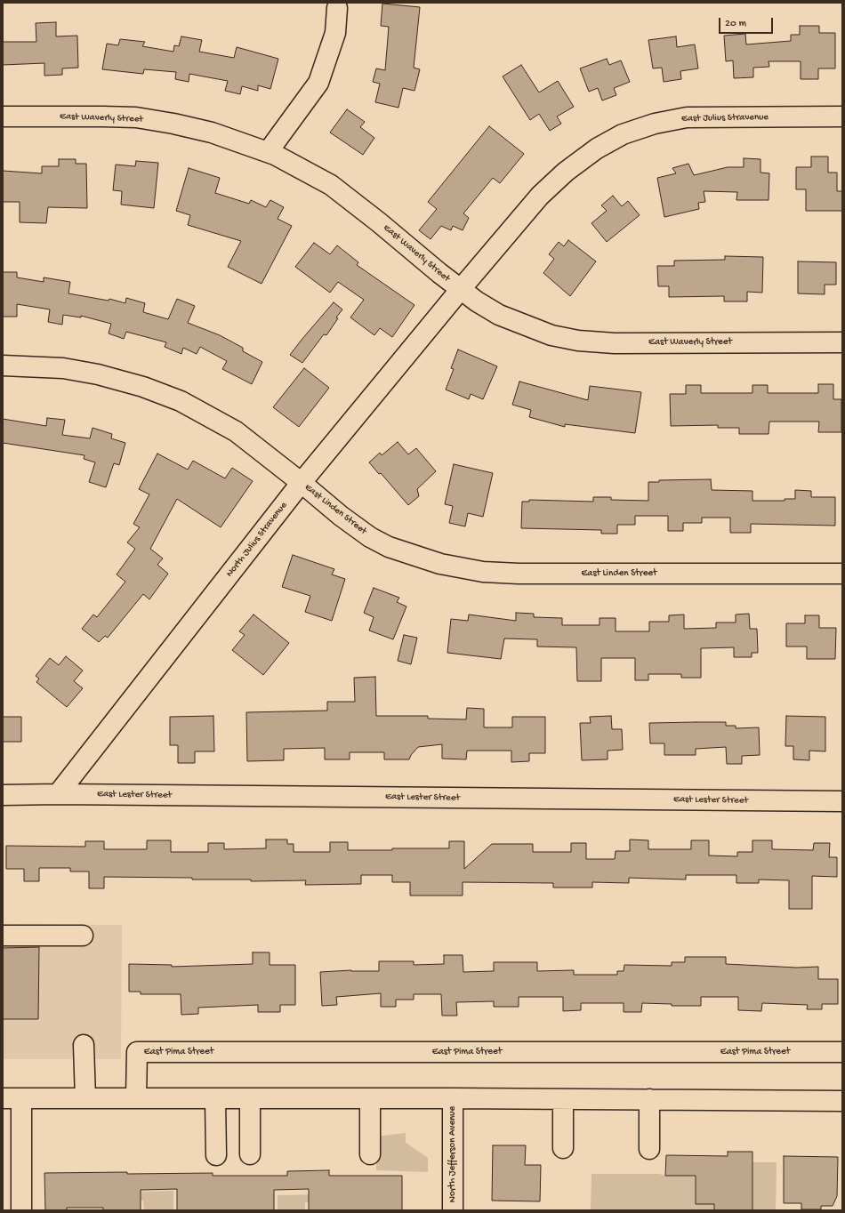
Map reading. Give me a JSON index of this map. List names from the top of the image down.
{
  "streets": {
    "street": [
      "East Waverly Street",
      "East Julius Stravenue",
      "East Linden Street",
      "North Julius Stravenue",
      "East Lester Street",
      "East Pima Street",
      "North Jefferson Avenue"
    ]
  },
  "crossings": [
    ["East Waverly Street", "East Julius Stravenue"],
    ["East Waverly Street", "North Julius Stravenue"],
    ["East Julius Stravenue", "North Julius Stravenue"],
    ["East Linden Street", "North Julius Stravenue"],
    ["North Julius Stravenue", "East Lester Street"]
  ],
  "scale_bar": "20 m"
}
